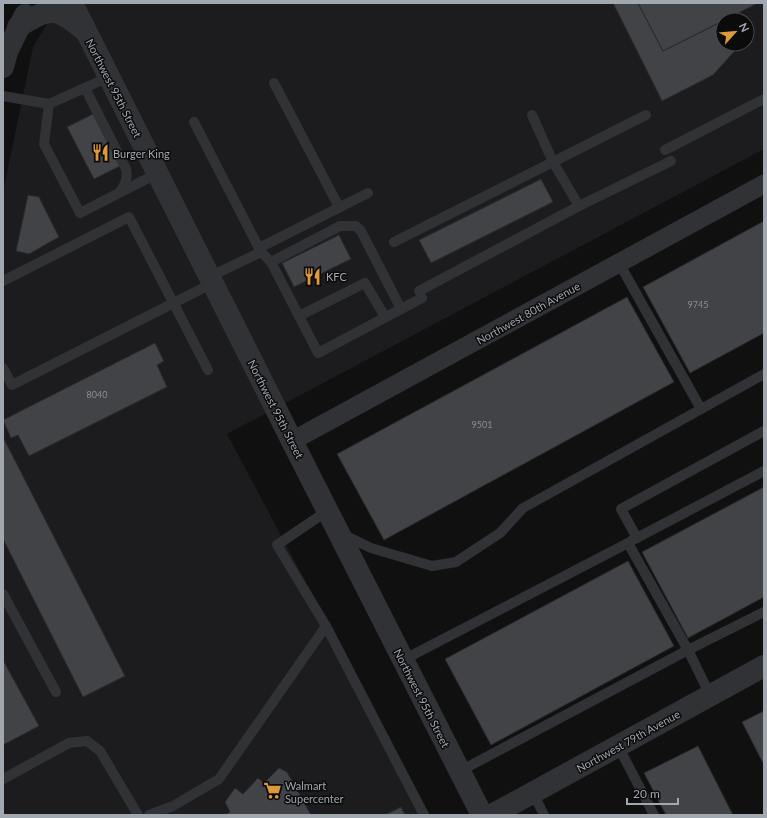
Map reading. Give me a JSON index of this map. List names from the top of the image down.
{
  "streets": {
    "street": ["Northwest 95th Street", "Northwest 80th Avenue", "Northwest 79th Avenue"]
  },
  "crossings": [
    ["Northwest 95th Street", "Northwest 80th Avenue"]
  ],
  "places": {
    "restaurant": ["Burger King", "KFC"],
    "supermarket": ["Walmart Supercenter"]
  },
  "house_numbers": ["9745", "8040", "9501"],
  "scale_bar": "20 m",
  "north": "top right"
}
